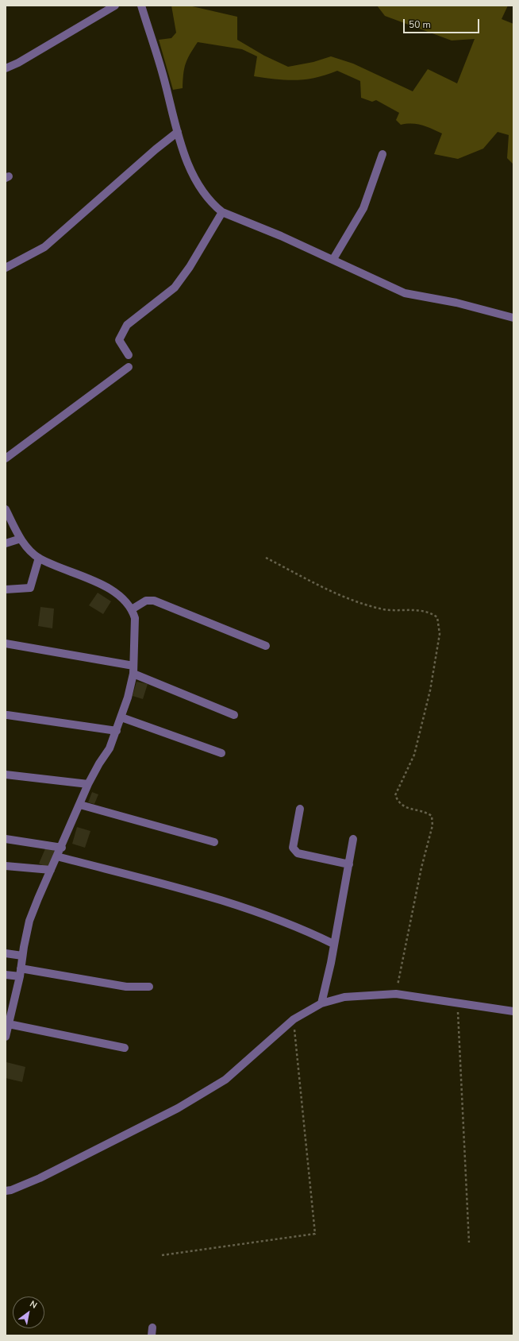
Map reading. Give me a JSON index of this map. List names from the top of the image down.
{
  "scale_bar": "50 m",
  "north": "top right"
}
